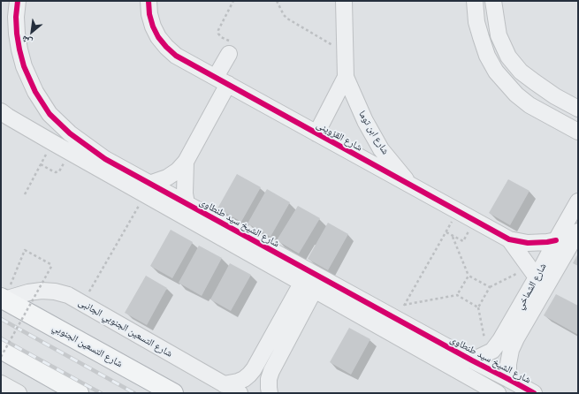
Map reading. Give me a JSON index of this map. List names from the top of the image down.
{
  "streets": {
    "highway": ["شارع التسعين الجنوبي"],
    "street": [
      "شارع ابن توما",
      "شارع القزوينى",
      "شارع الشيخ سيد طنطاوى",
      "شارع الشماخي",
      "شارع التسعين الجنوبي الجانبى"
    ]
  },
  "crossings": [
    ["شارع ابن توما", "شارع القزوينى"],
    ["شارع القزوينى", "شارع الشماخي"],
    ["شارع الشيخ سيد طنطاوى", "شارع الشماخي"],
    ["شارع التسعين الجنوبي الجانبى", "شارع التسعين الجنوبي"]
  ],
  "north": "bottom left"
}
